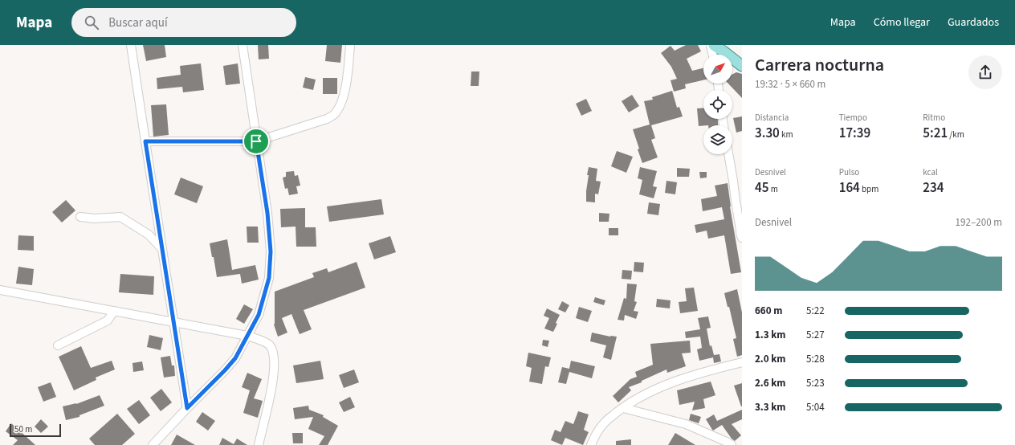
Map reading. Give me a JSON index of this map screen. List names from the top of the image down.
{
  "scale_bar": "50 m",
  "north": "top right",
  "page": {
    "header": "Mapa",
    "search": "Buscar aquí",
    "nav": ["Mapa", "Cómo llegar", "Guardados"],
    "heading": ["Carrera nocturna", "19:32 · 5 × 660 m"],
    "stats": [
      ["Distancia", "3.30 km"],
      ["Tiempo", "17:39"],
      ["Ritmo", "5:21 /km"],
      ["Desnivel", "45 m"],
      ["Pulso", "164 bpm"],
      ["kcal", "234"]
    ],
    "chart": ["Desnivel", "192–200 m"],
    "list": [
      {
        "name": "660 m",
        "note": "5:22"
      },
      {
        "name": "1.3 km",
        "note": "5:27"
      },
      {
        "name": "2.0 km",
        "note": "5:28"
      },
      {
        "name": "2.6 km",
        "note": "5:23"
      },
      {
        "name": "3.3 km",
        "note": "5:04"
      }
    ],
    "scale": "50 m"
  }
}
